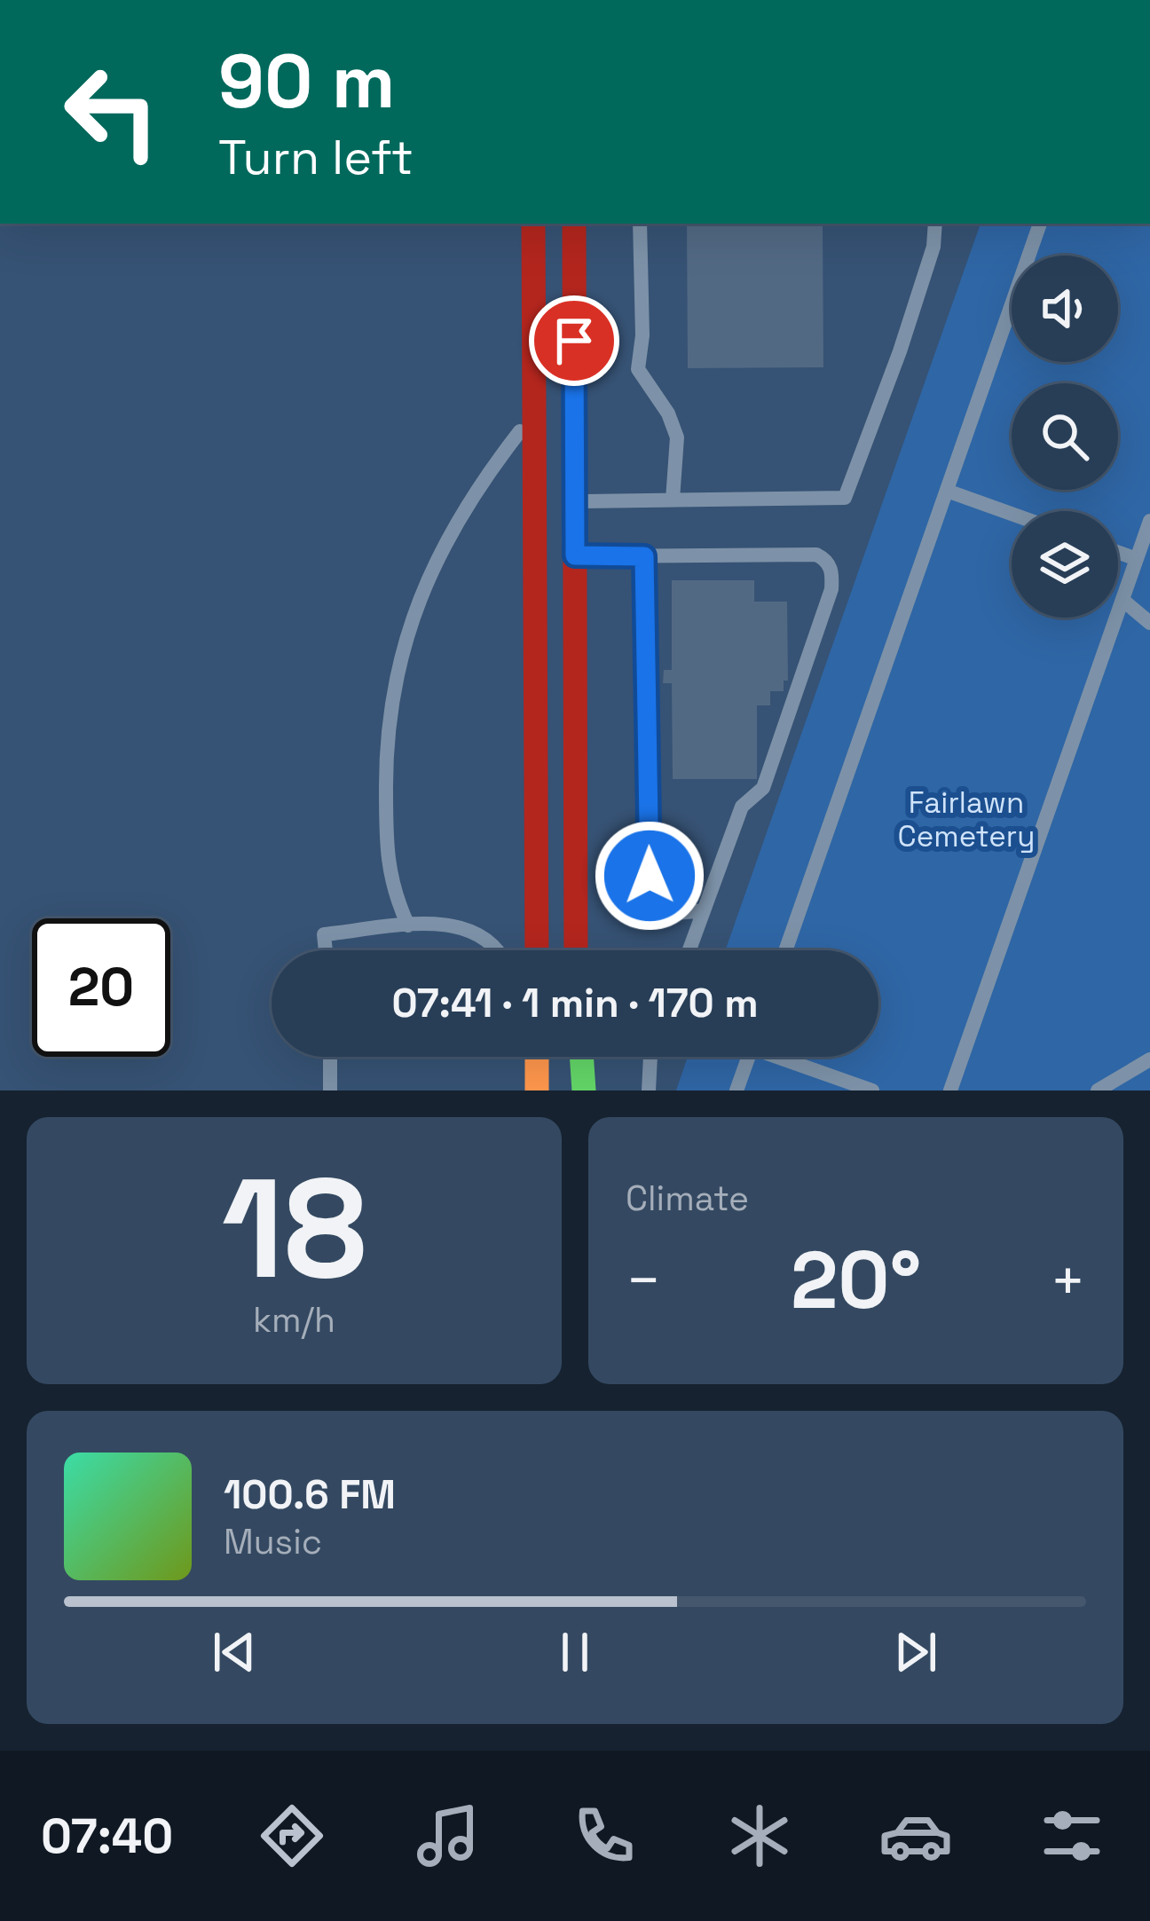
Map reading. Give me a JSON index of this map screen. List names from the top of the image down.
{
  "parks": ["Fairlawn Cemetery"],
  "page": {
    "turn": ["90 m", "Turn left"],
    "limit": "20",
    "trip": "07:41 · 1 min · 170 m",
    "tile": [
      ["18", "km/h"],
      "Climate"
    ],
    "heat": ["−", "20°", "+"],
    "song": ["100.6 FM", "Music"],
    "tabs": "07:40"
  }
}
